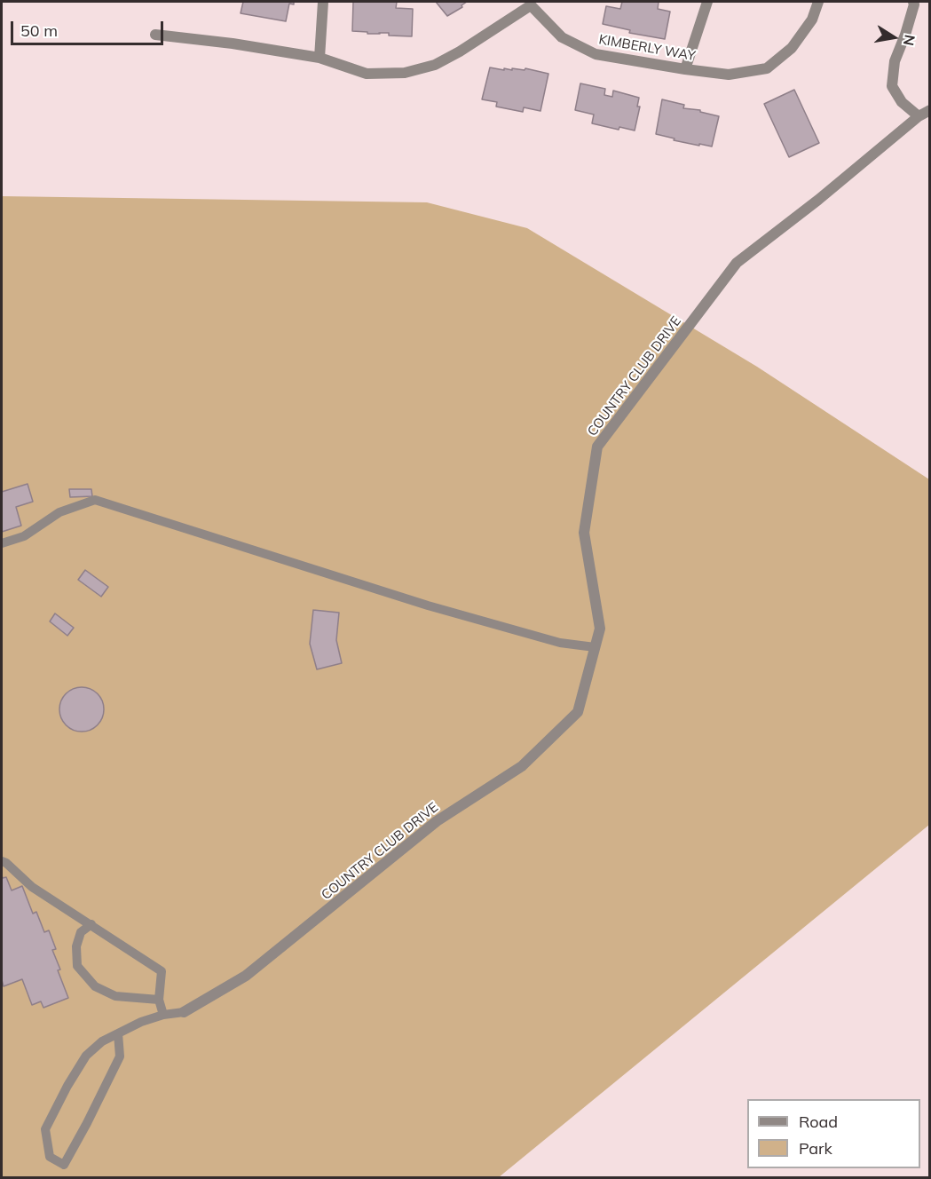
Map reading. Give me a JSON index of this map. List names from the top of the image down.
{
  "streets": {
    "street": ["KIMBERLY WAY", "COUNTRY CLUB DRIVE"]
  },
  "legend": ["Road", "Park"],
  "scale_bar": "50 m",
  "north": "right"
}
